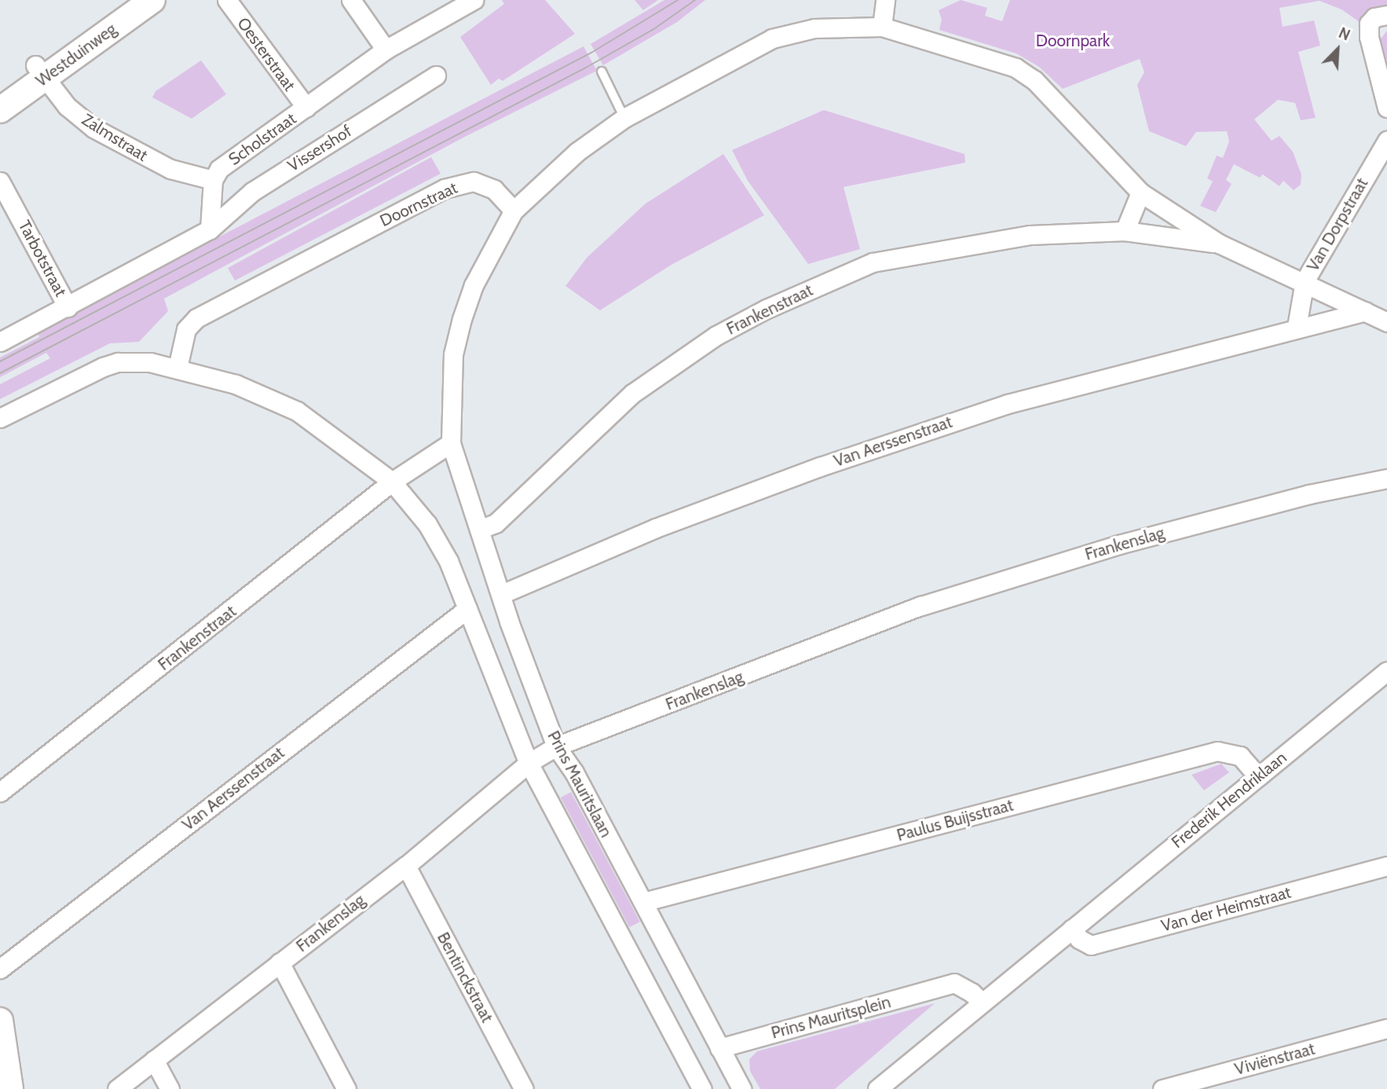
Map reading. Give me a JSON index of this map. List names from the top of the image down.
{
  "streets": {
    "main road": ["Westduinweg"],
    "street": [
      "Oesterstraat",
      "Zalmstraat",
      "Scholstraat",
      "Vissershof",
      "Doornstraat",
      "Van Dorpstraat",
      "Tarbotstraat",
      "Frankenstraat",
      "Van Aerssenstraat",
      "Frankenslag",
      "Prins Mauritslaan",
      "Frederik Hendriklaan",
      "Paulus Buijsstraat",
      "Van der Heimstraat",
      "Bentinckstraat",
      "Prins Mauritsplein",
      "Viviënstraat"
    ]
  },
  "crossings": [
    ["Oesterstraat", "Scholstraat"],
    ["Westduinweg", "Zalmstraat"],
    ["Zalmstraat", "Scholstraat"],
    ["Doornstraat", "Prins Mauritslaan"],
    ["Frankenstraat", "Prins Mauritslaan"],
    ["Van Aerssenstraat", "Prins Mauritslaan"],
    ["Frankenslag", "Prins Mauritslaan"],
    ["Frankenslag", "Bentinckstraat"],
    ["Prins Mauritslaan", "Paulus Buijsstraat"],
    ["Prins Mauritslaan", "Prins Mauritsplein"],
    ["Frederik Hendriklaan", "Paulus Buijsstraat"],
    ["Frederik Hendriklaan", "Van der Heimstraat"]
  ],
  "parks": ["Doornpark"],
  "north": "top right"
}
